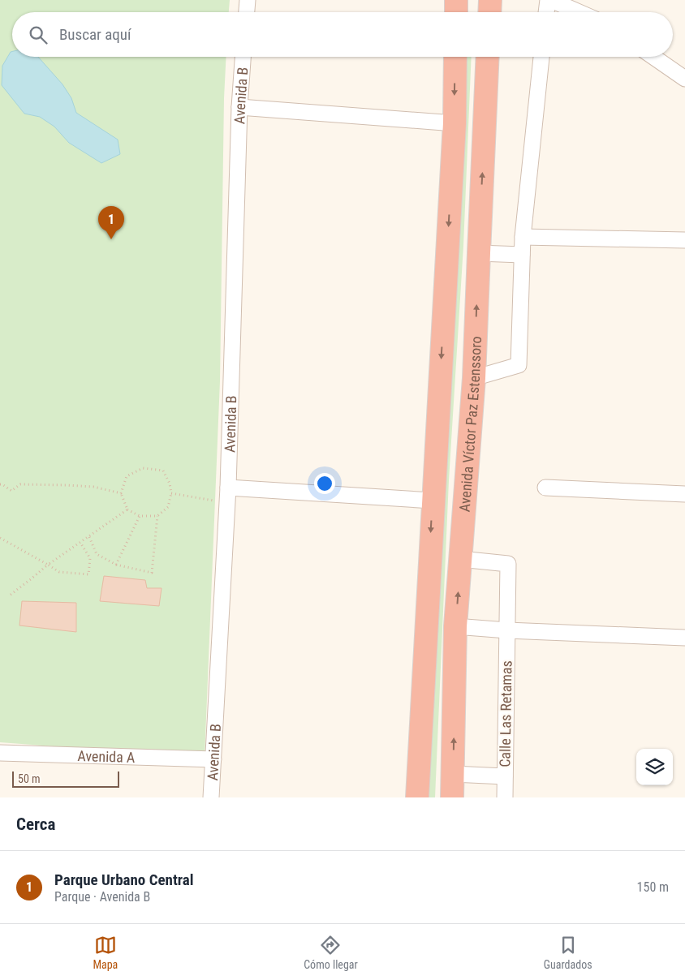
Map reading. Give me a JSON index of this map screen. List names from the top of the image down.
{
  "streets": {
    "highway": ["Avenida Víctor Paz Estenssoro"],
    "street": ["Avenida B", "Calle Las Retamas", "Avenida A"]
  },
  "crossings": [
    ["Avenida B", "Avenida A"],
    ["Avenida Víctor Paz Estenssoro", "Calle Las Retamas"]
  ],
  "scale_bar": "50 m",
  "page": {
    "search": "Buscar aquí",
    "pins": "1",
    "scale": "50 m",
    "heading": "Cerca",
    "list": [
      {
        "mark": "1",
        "name": "Parque Urbano Central",
        "note": "Parque · Avenida B",
        "value": "150 m"
      }
    ],
    "nav": ["Mapa", "Cómo llegar", "Guardados"]
  }
}
